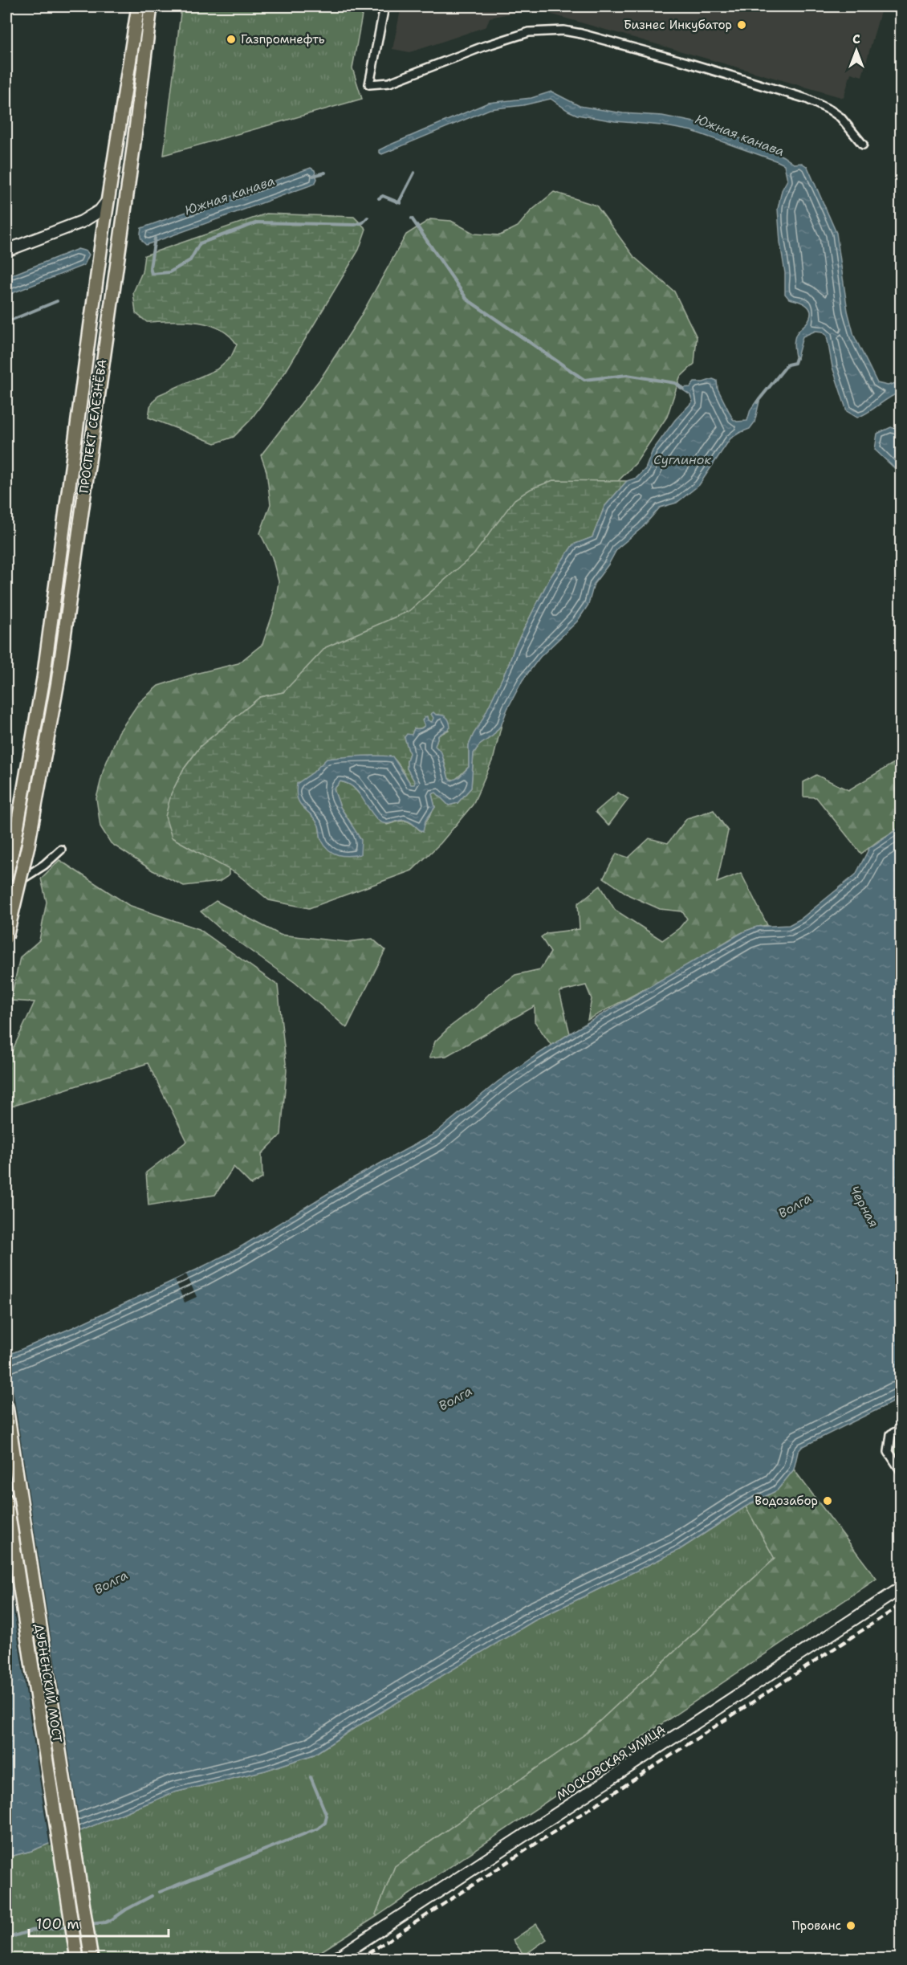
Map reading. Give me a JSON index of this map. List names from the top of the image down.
{
  "streets": {
    "main road": ["ПРОСПЕКТ СЕЛЕЗНЁВА", "ДУБНЕНСКИЙ МОСТ", "МОСКОВСКАЯ УЛИЦА"]
  },
  "water": [
    "Южная канава",
    "Суглинок",
    "Волга",
    "Черная"
  ],
  "places": [
    "Бизнес Инкубатор",
    "Газпромнефть",
    "Водозабор",
    "Прованс"
  ],
  "scale_bar": "100 m",
  "north": "top"
}
